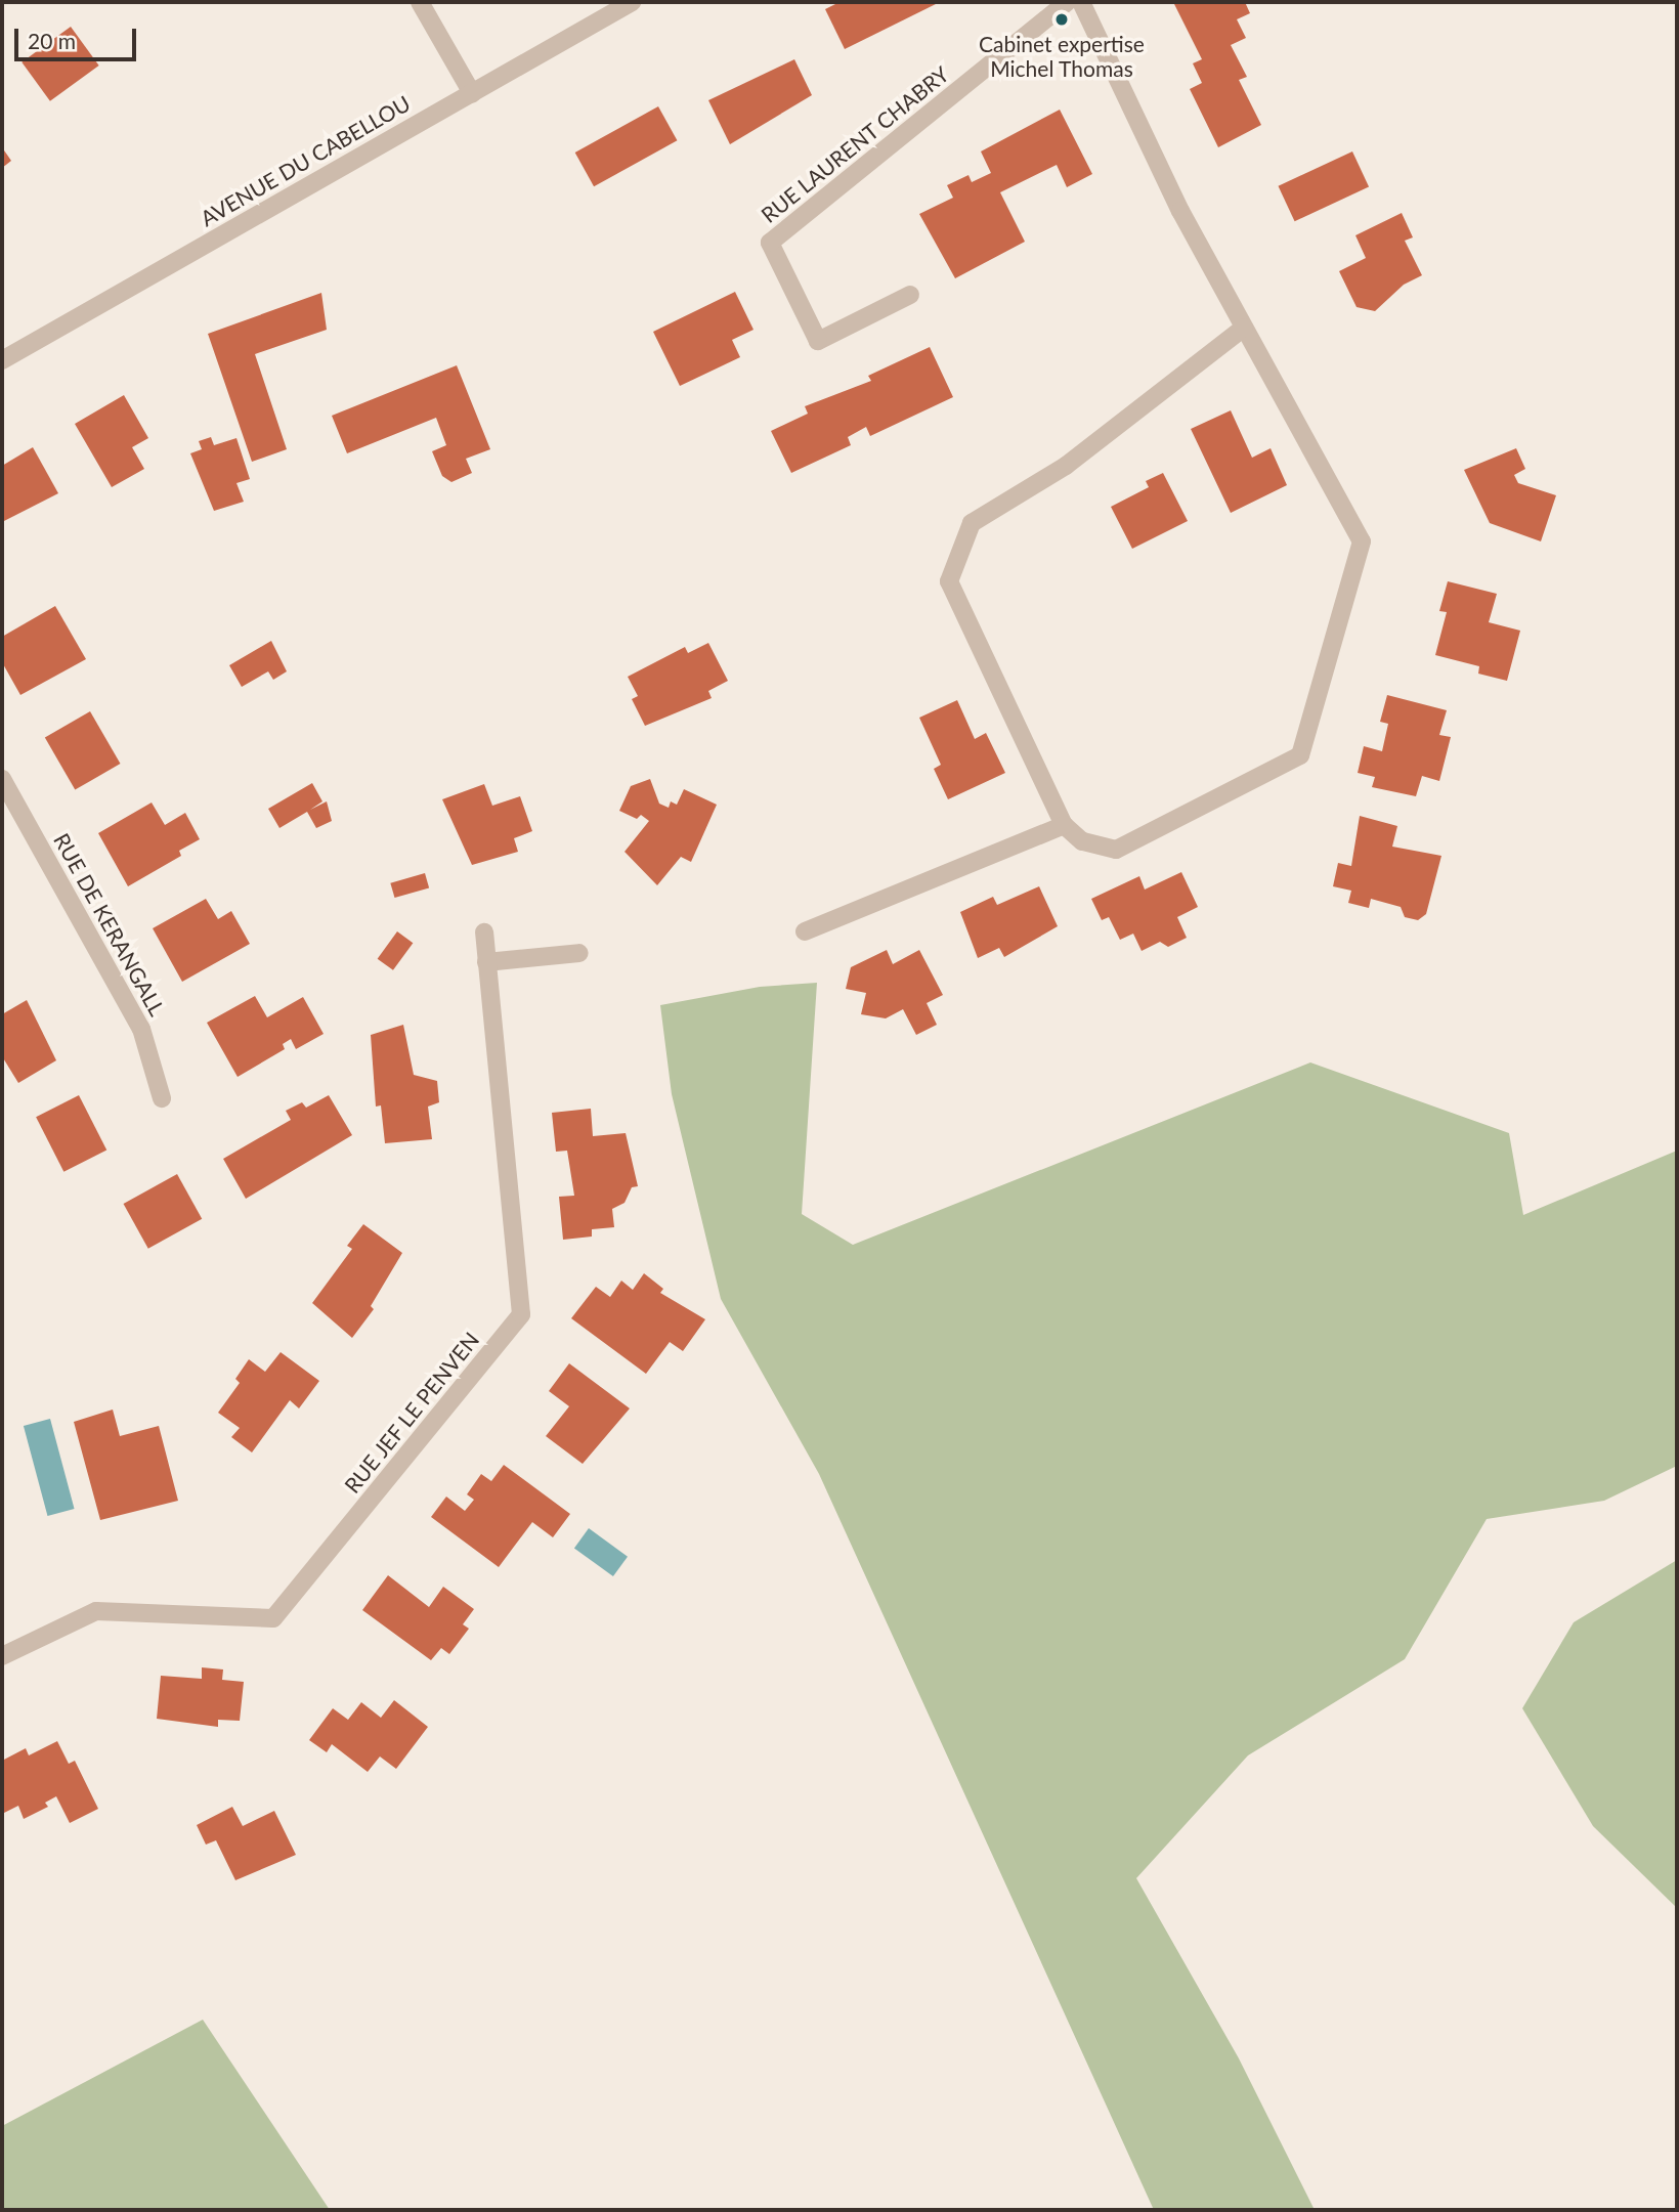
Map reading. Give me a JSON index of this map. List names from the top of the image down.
{
  "streets": {
    "street": [
      "RUE LAURENT CHABRY",
      "AVENUE DU CABELLOU",
      "RUE DE KERANGALL",
      "RUE JEF LE PENVEN"
    ]
  },
  "places": ["Cabinet expertise Michel Thomas"],
  "scale_bar": "20 m"
}
